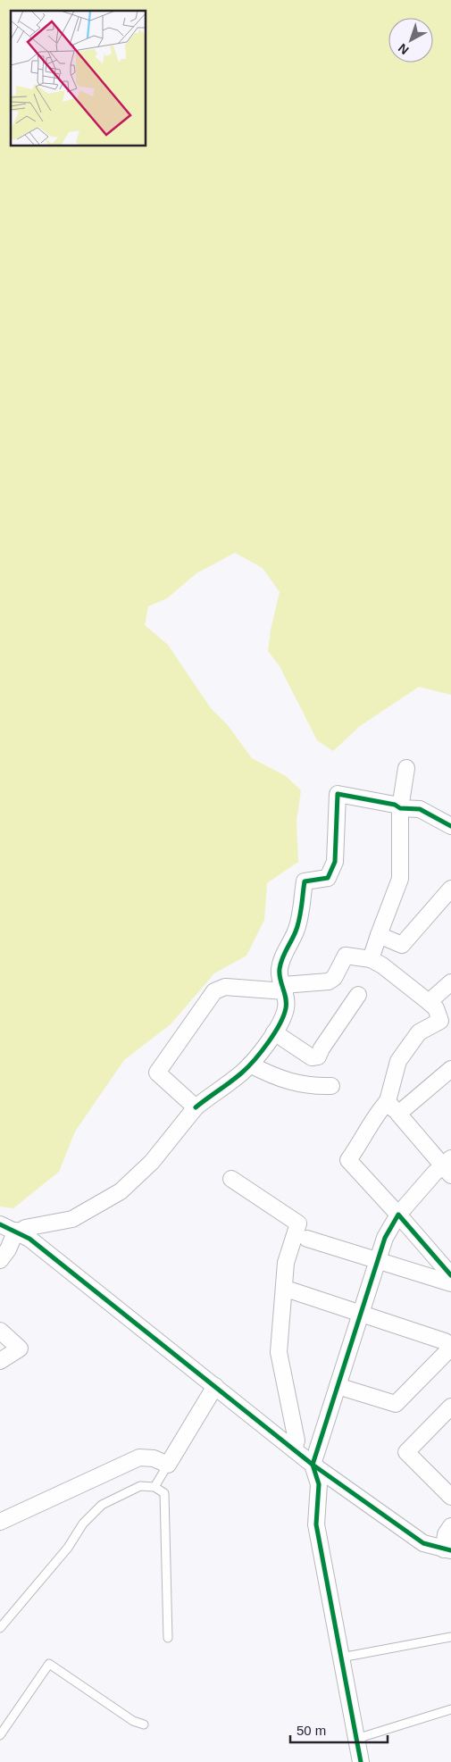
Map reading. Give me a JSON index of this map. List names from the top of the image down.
{
  "scale_bar": "50 m",
  "north": "bottom left"
}
